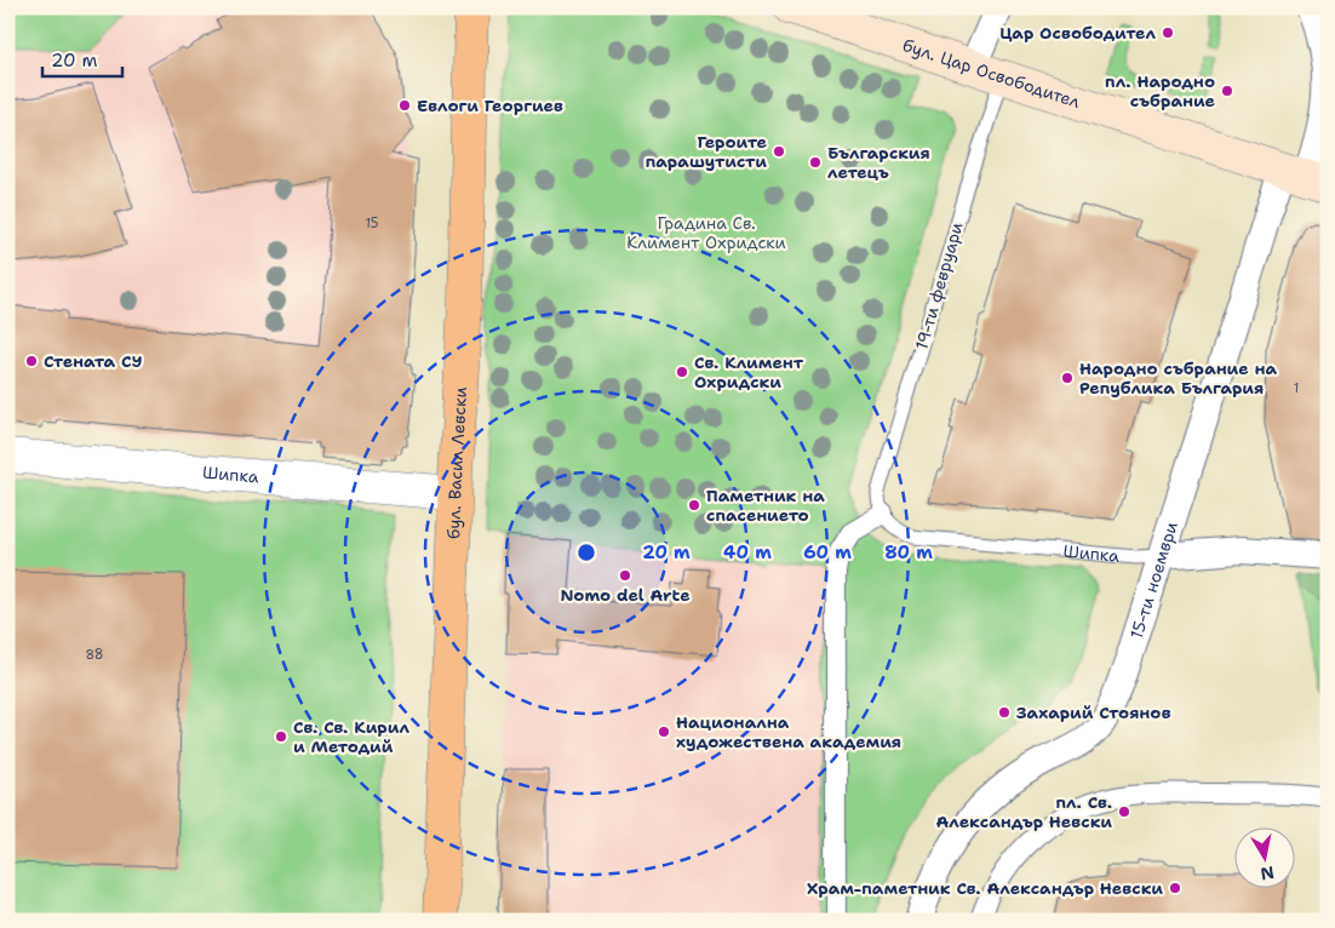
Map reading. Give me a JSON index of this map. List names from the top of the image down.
{
  "streets": {
    "main road": ["бул. Цар Освободител", "бул. Васил Левски"],
    "street": ["Шипка", "15-ти ноември"],
    "lane": ["19-ти февруари"]
  },
  "crossings": [
    ["бул. Цар Освободител", "19-ти февруари"],
    ["бул. Цар Освободител", "15-ти ноември"],
    ["19-ти февруари", "Шипка"],
    ["бул. Васил Левски", "Шипка"],
    ["Шипка", "15-ти ноември"]
  ],
  "parks": ["Градина Св. Климент Охридски"],
  "places": [
    "Цар Освободител",
    "пл. Народно събрание",
    "Евлоги Георгиев",
    "Героите парашутисти",
    "Българския летецъ",
    "Стената СУ",
    "Св. Климент Охридски",
    "Народно събрание на Република България",
    "Паметник на спасението",
    "Nomo del Arte",
    "Захарий Стоянов",
    "Национална художествена академия",
    "Св. Св. Кирил и Методий",
    "пл. Св. Александър Невски",
    "Храм-паметник Св. Александър Невски"
  ],
  "house_numbers": ["15", "1", "88"],
  "scale_bar": "20 m",
  "north": "bottom",
  "rings": [
    "20 m",
    "40 m",
    "60 m",
    "80 m"
  ]
}
